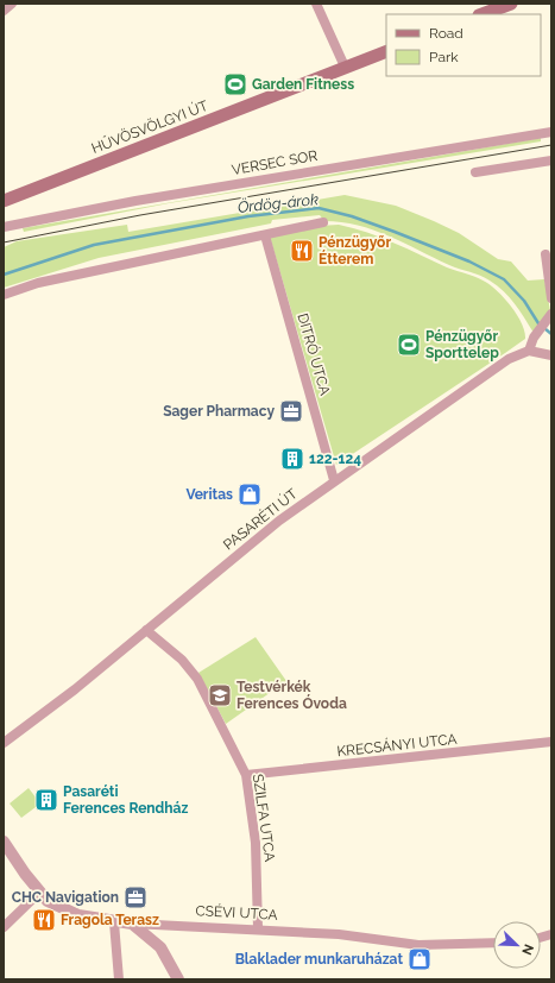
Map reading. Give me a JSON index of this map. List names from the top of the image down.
{
  "streets": {
    "main road": ["HŰVÖSVÖLGYI ÚT"],
    "street": [
      "VERSEC SOR",
      "DITRÓ UTCA",
      "PASARÉTI ÚT",
      "KRECSÁNYI UTCA",
      "SZILFA UTCA",
      "CSÉVI UTCA"
    ]
  },
  "crossings": [
    ["DITRÓ UTCA", "PASARÉTI ÚT"],
    ["PASARÉTI ÚT", "SZILFA UTCA"],
    ["KRECSÁNYI UTCA", "SZILFA UTCA"],
    ["SZILFA UTCA", "CSÉVI UTCA"]
  ],
  "water": ["Ördög-árok"],
  "places": {
    "sports": ["Garden Fitness", "Pénzügyőr Sporttelep"],
    "restaurant": ["Pénzügyőr Étterem", "Fragola Terasz"],
    "office": ["Sager Pharmacy", "CHC Navigation"],
    "building": ["122-124", "Pasaréti Ferences Rendház"],
    "shop": ["Veritas", "Blaklader munkaruházat"],
    "school or university": ["Testvérkék Ferences Óvoda"]
  },
  "legend": ["Road", "Park"],
  "north": "bottom right"
}
